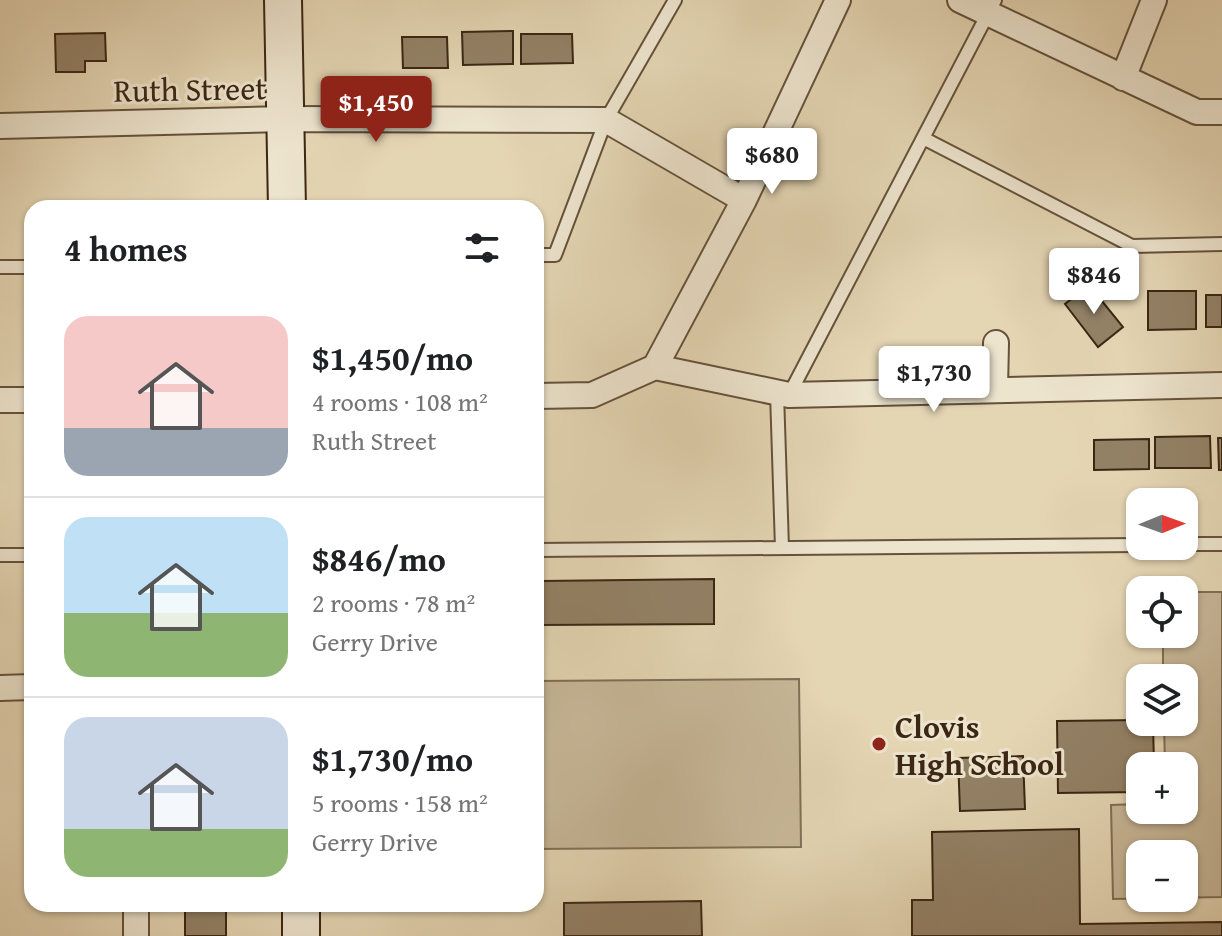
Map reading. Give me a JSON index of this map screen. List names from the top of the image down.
{
  "streets": {
    "street": ["Ruth Street"]
  },
  "places": ["Clovis High School"],
  "north": "right",
  "page": {
    "price": [
      "$1,450",
      "$680",
      "$846",
      "$1,730"
    ],
    "heading": "4 homes",
    "list": [
      {
        "name": "$1,450/mo",
        "note": "4 rooms · 108 m² · Ruth Street"
      },
      {
        "name": "$846/mo",
        "note": "2 rooms · 78 m² · Gerry Drive"
      },
      {
        "name": "$1,730/mo",
        "note": "5 rooms · 158 m² · Gerry Drive"
      }
    ],
    "map_buttons": ["+", "−"]
  }
}
